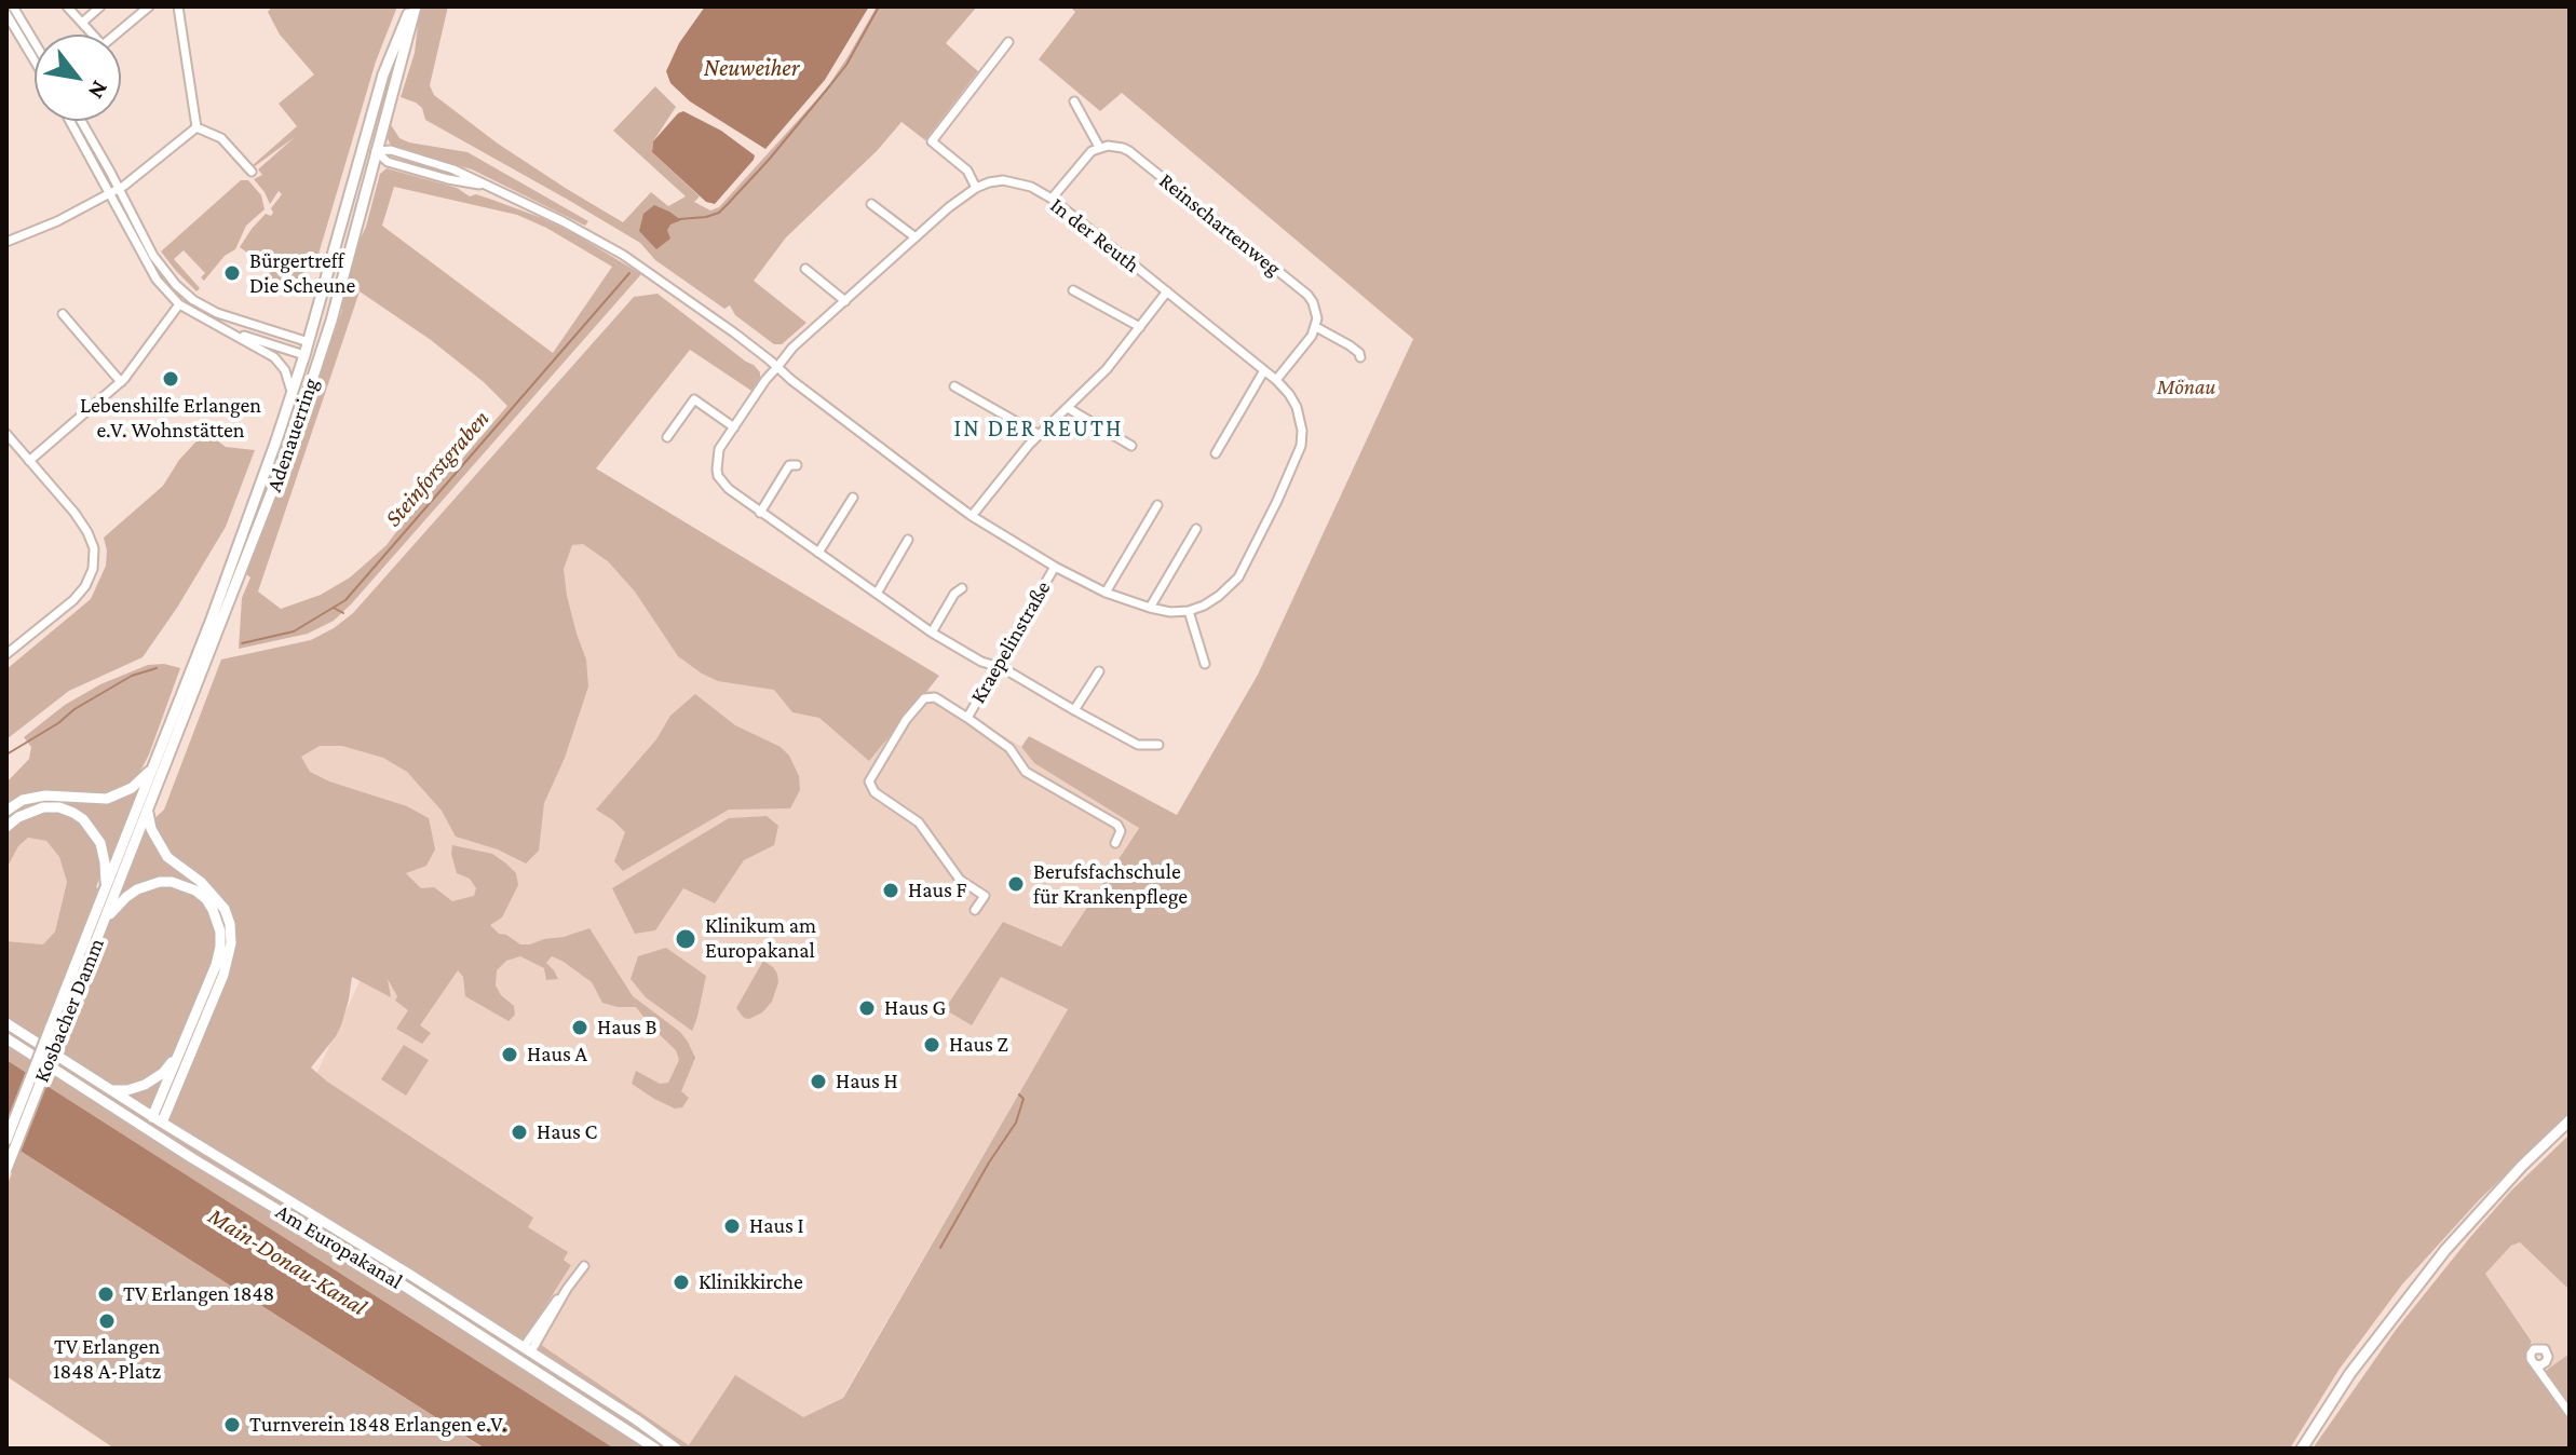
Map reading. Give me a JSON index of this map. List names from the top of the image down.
{
  "streets": {
    "main road": ["Adenauerring", "Kosbacher Damm", "Am Europakanal"],
    "street": ["Reinschartenweg", "In der Reuth", "Kraepelinstraße"]
  },
  "crossings": [
    ["Adenauerring", "Kosbacher Damm"]
  ],
  "districts": ["IN DER REUTH"],
  "water": ["Neuweiher", "Steinforstgraben", "Main-Donau-Kanal"],
  "parks": ["Mönau"],
  "places": [
    "Bürgertreff Die Scheune",
    "Lebenshilfe Erlangen e.V. Wohnstätten",
    "Berufsfachschule für Krankenpflege",
    "Haus F",
    "Klinikum am Europakanal",
    "Haus G",
    "Haus B",
    "Haus Z",
    "Haus A",
    "Haus H",
    "Haus C",
    "Haus I",
    "Klinikkirche",
    "TV Erlangen 1848",
    "TV Erlangen 1848 A-Platz",
    "Turnverein 1848 Erlangen e.V."
  ],
  "north": "bottom right"
}
